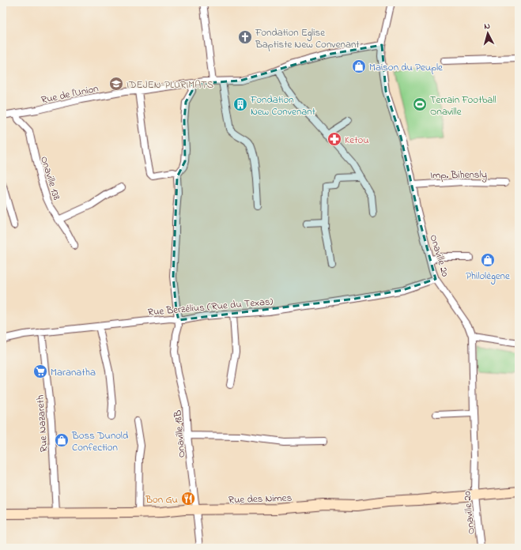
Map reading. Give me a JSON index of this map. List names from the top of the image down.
{
  "streets": {
    "street": [
      "Rue de l'Union",
      "Imp. Bihensly",
      "Onaville 138",
      "Onaville 20",
      "Rue Berzélius (Rue du Texas)",
      "Rue Nazareth",
      "Onaville 18B",
      "Rue des Nimes"
    ]
  },
  "crossings": [
    ["Rue de l'Union", "Onaville 138"],
    ["Rue de l'Union", "Onaville 20"],
    ["Imp. Bihensly", "Onaville 20"],
    ["Onaville 20", "Rue Berzélius (Rue du Texas)"],
    ["Onaville 20", "Rue des Nimes"],
    ["Rue Berzélius (Rue du Texas)", "Rue Nazareth"],
    ["Rue Berzélius (Rue du Texas)", "Onaville 18B"],
    ["Rue Nazareth", "Rue des Nimes"],
    ["Onaville 18B", "Rue des Nimes"]
  ],
  "places": {
    "church": ["Fondation Eglise Baptiste New Convenant"],
    "shop": ["Maison du Peuple", "Philolègene", "Boss Dunold Confection"],
    "school or university": ["IDEJEN-PLURIMATS"],
    "building": ["Fondation New Convenant"],
    "sports": ["Terrain Football Onaville"],
    "pharmacy": ["Ketou"],
    "supermarket": ["Maranatha"],
    "restaurant": ["Bon Gu"]
  },
  "north": "top"
}
